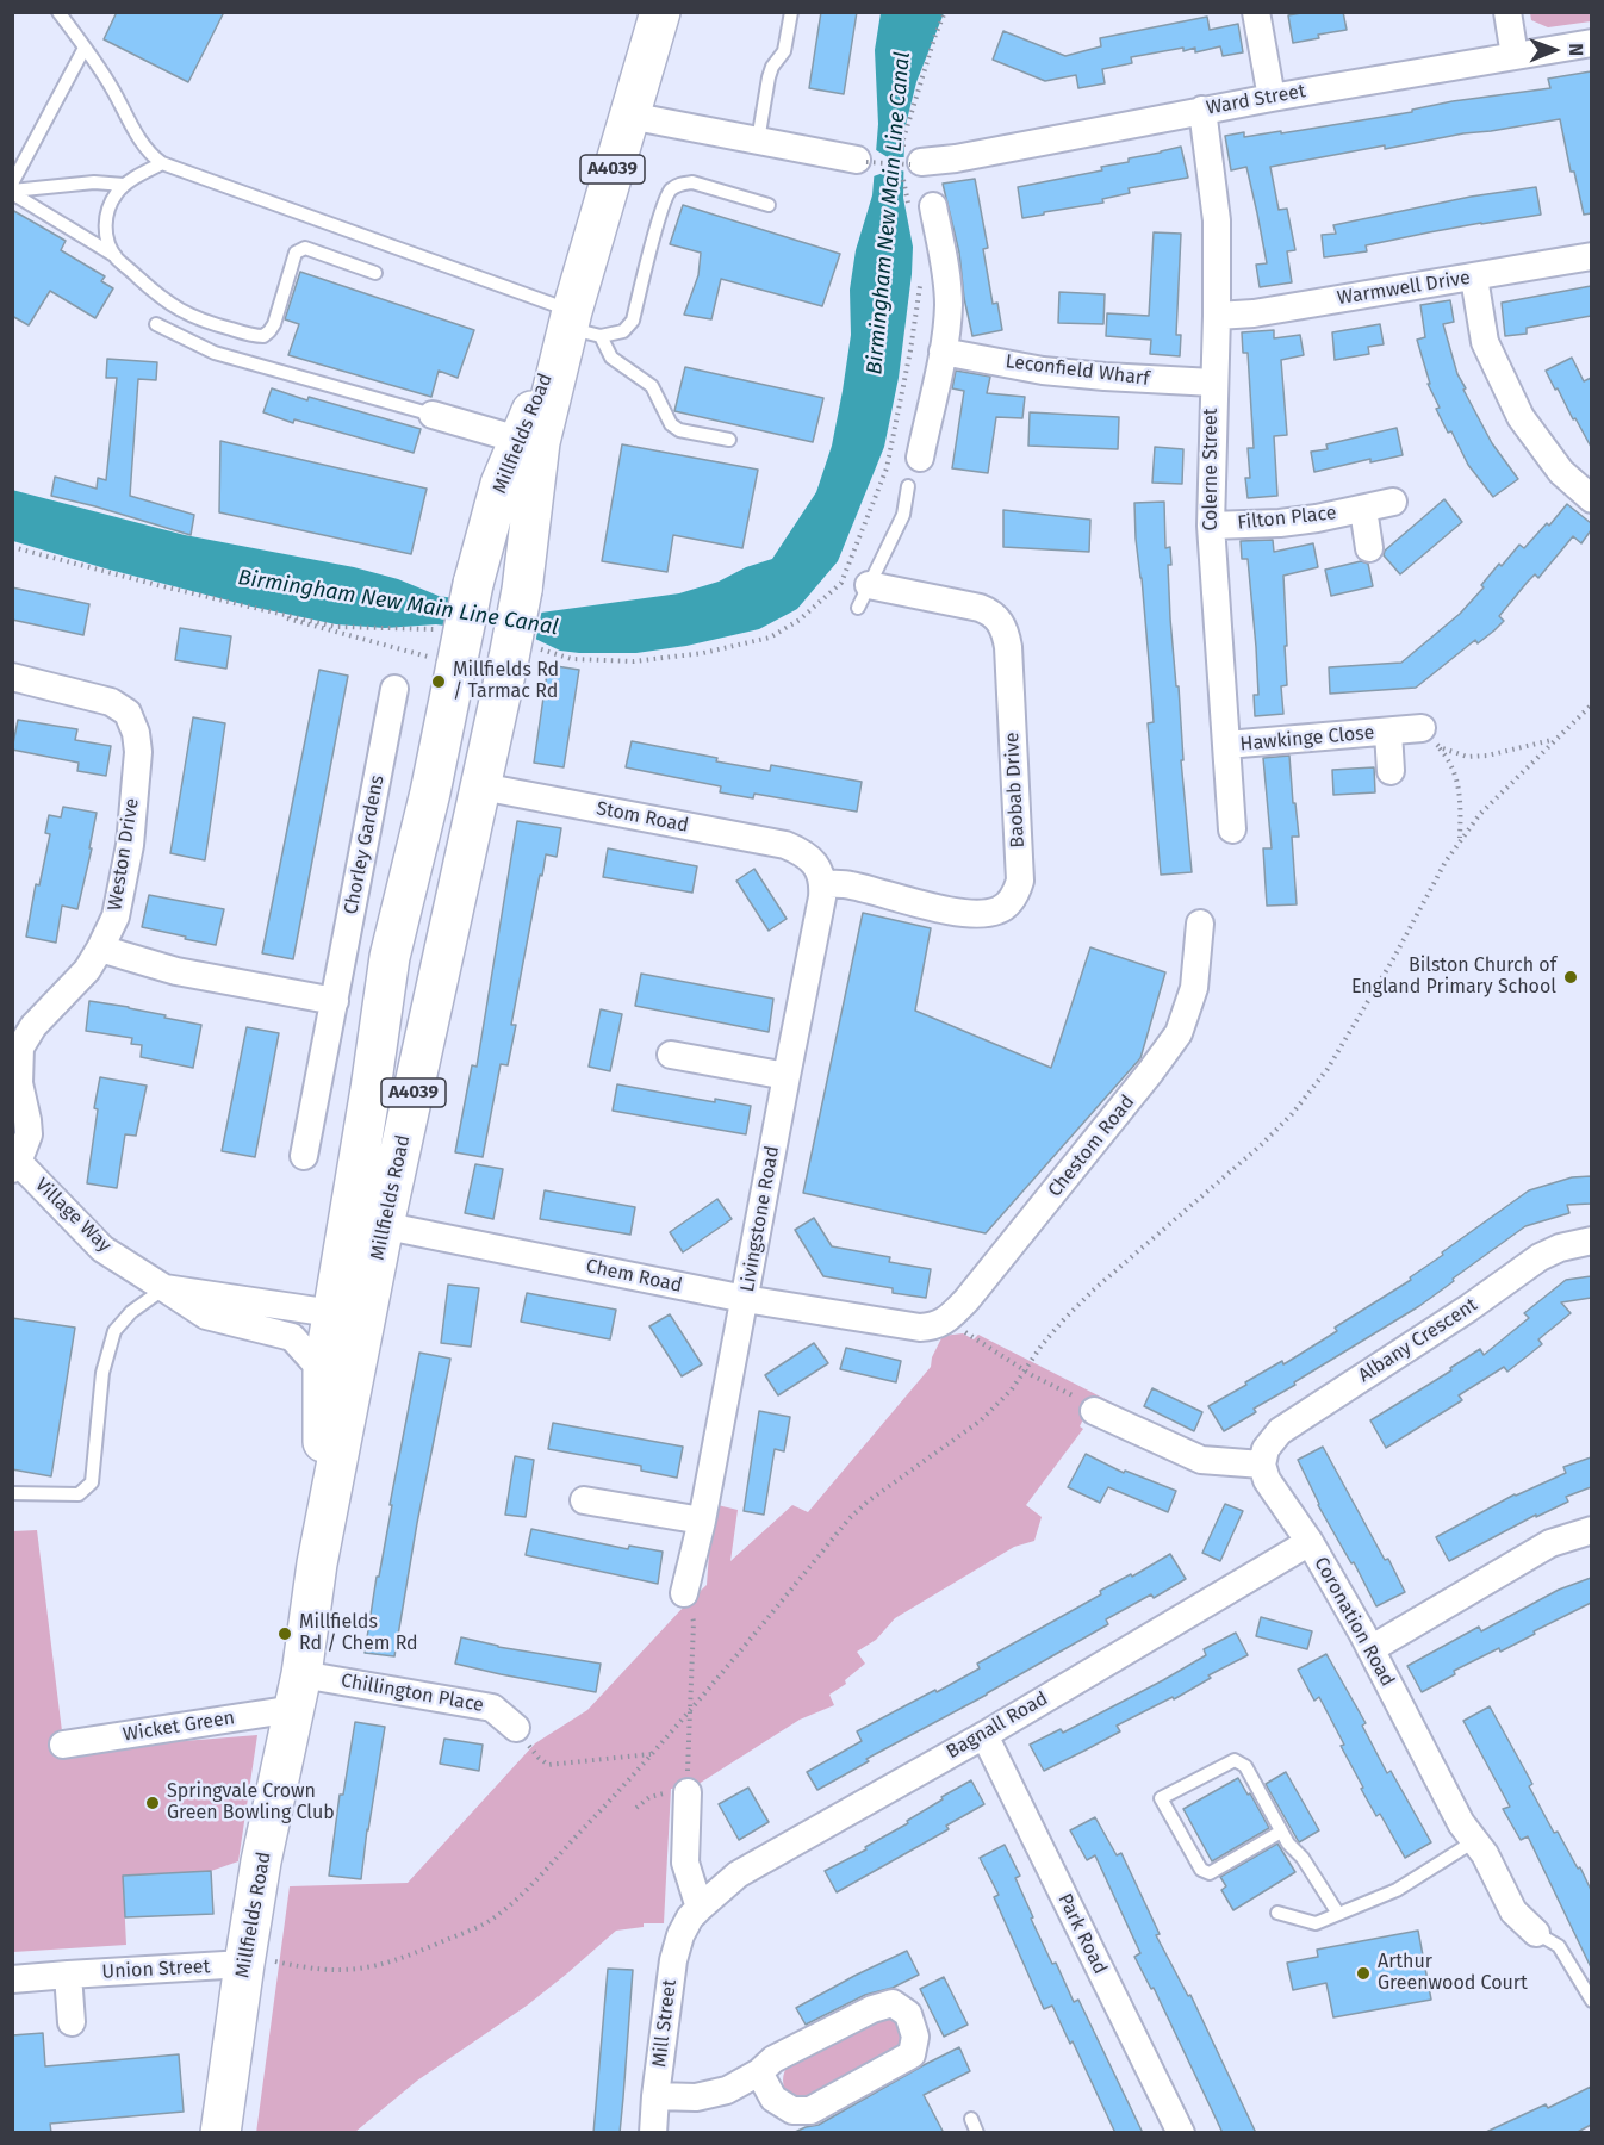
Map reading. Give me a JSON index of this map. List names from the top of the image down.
{
  "streets": {
    "main road": ["A4039", "Millfields Road"],
    "street": [
      "Ward Street",
      "Warmwell Drive",
      "Leconfield Wharf",
      "Colerne Street",
      "Filton Place",
      "Hawkinge Close",
      "Baobab Drive",
      "Stom Road",
      "Chorley Gardens",
      "Weston Drive",
      "Chestom Road",
      "Village Way",
      "Livingstone Road",
      "Chem Road",
      "Albany Crescent",
      "Coronation Road",
      "Chillington Place",
      "Bagnall Road",
      "Wicket Green",
      "Park Road",
      "Union Street",
      "Mill Street"
    ]
  },
  "crossings": [
    ["Ward Street", "Colerne Street"],
    ["Warmwell Drive", "Colerne Street"],
    ["Leconfield Wharf", "Colerne Street"],
    ["Millfields Road", "Stom Road"],
    ["Millfields Road", "Village Way"],
    ["Millfields Road", "Chem Road"],
    ["Millfields Road", "Chillington Place"],
    ["Millfields Road", "Wicket Green"],
    ["Millfields Road", "Union Street"],
    ["Colerne Street", "Filton Place"],
    ["Colerne Street", "Hawkinge Close"],
    ["Baobab Drive", "Stom Road"],
    ["Baobab Drive", "Livingstone Road"],
    ["Stom Road", "Livingstone Road"],
    ["Weston Drive", "Village Way"],
    ["Chestom Road", "Chem Road"],
    ["Livingstone Road", "Chem Road"],
    ["Albany Crescent", "Coronation Road"],
    ["Coronation Road", "Bagnall Road"],
    ["Chillington Place", "Wicket Green"],
    ["Bagnall Road", "Park Road"],
    ["Bagnall Road", "Mill Street"]
  ],
  "water": ["Birmingham New Main Line Canal"],
  "places": [
    "Millfields Rd / Tarmac Rd",
    "Bilston Church of England Primary School",
    "Millfields Rd / Chem Rd",
    "Springvale Crown Green Bowling Club",
    "Arthur Greenwood Court"
  ],
  "north": "right"
}
